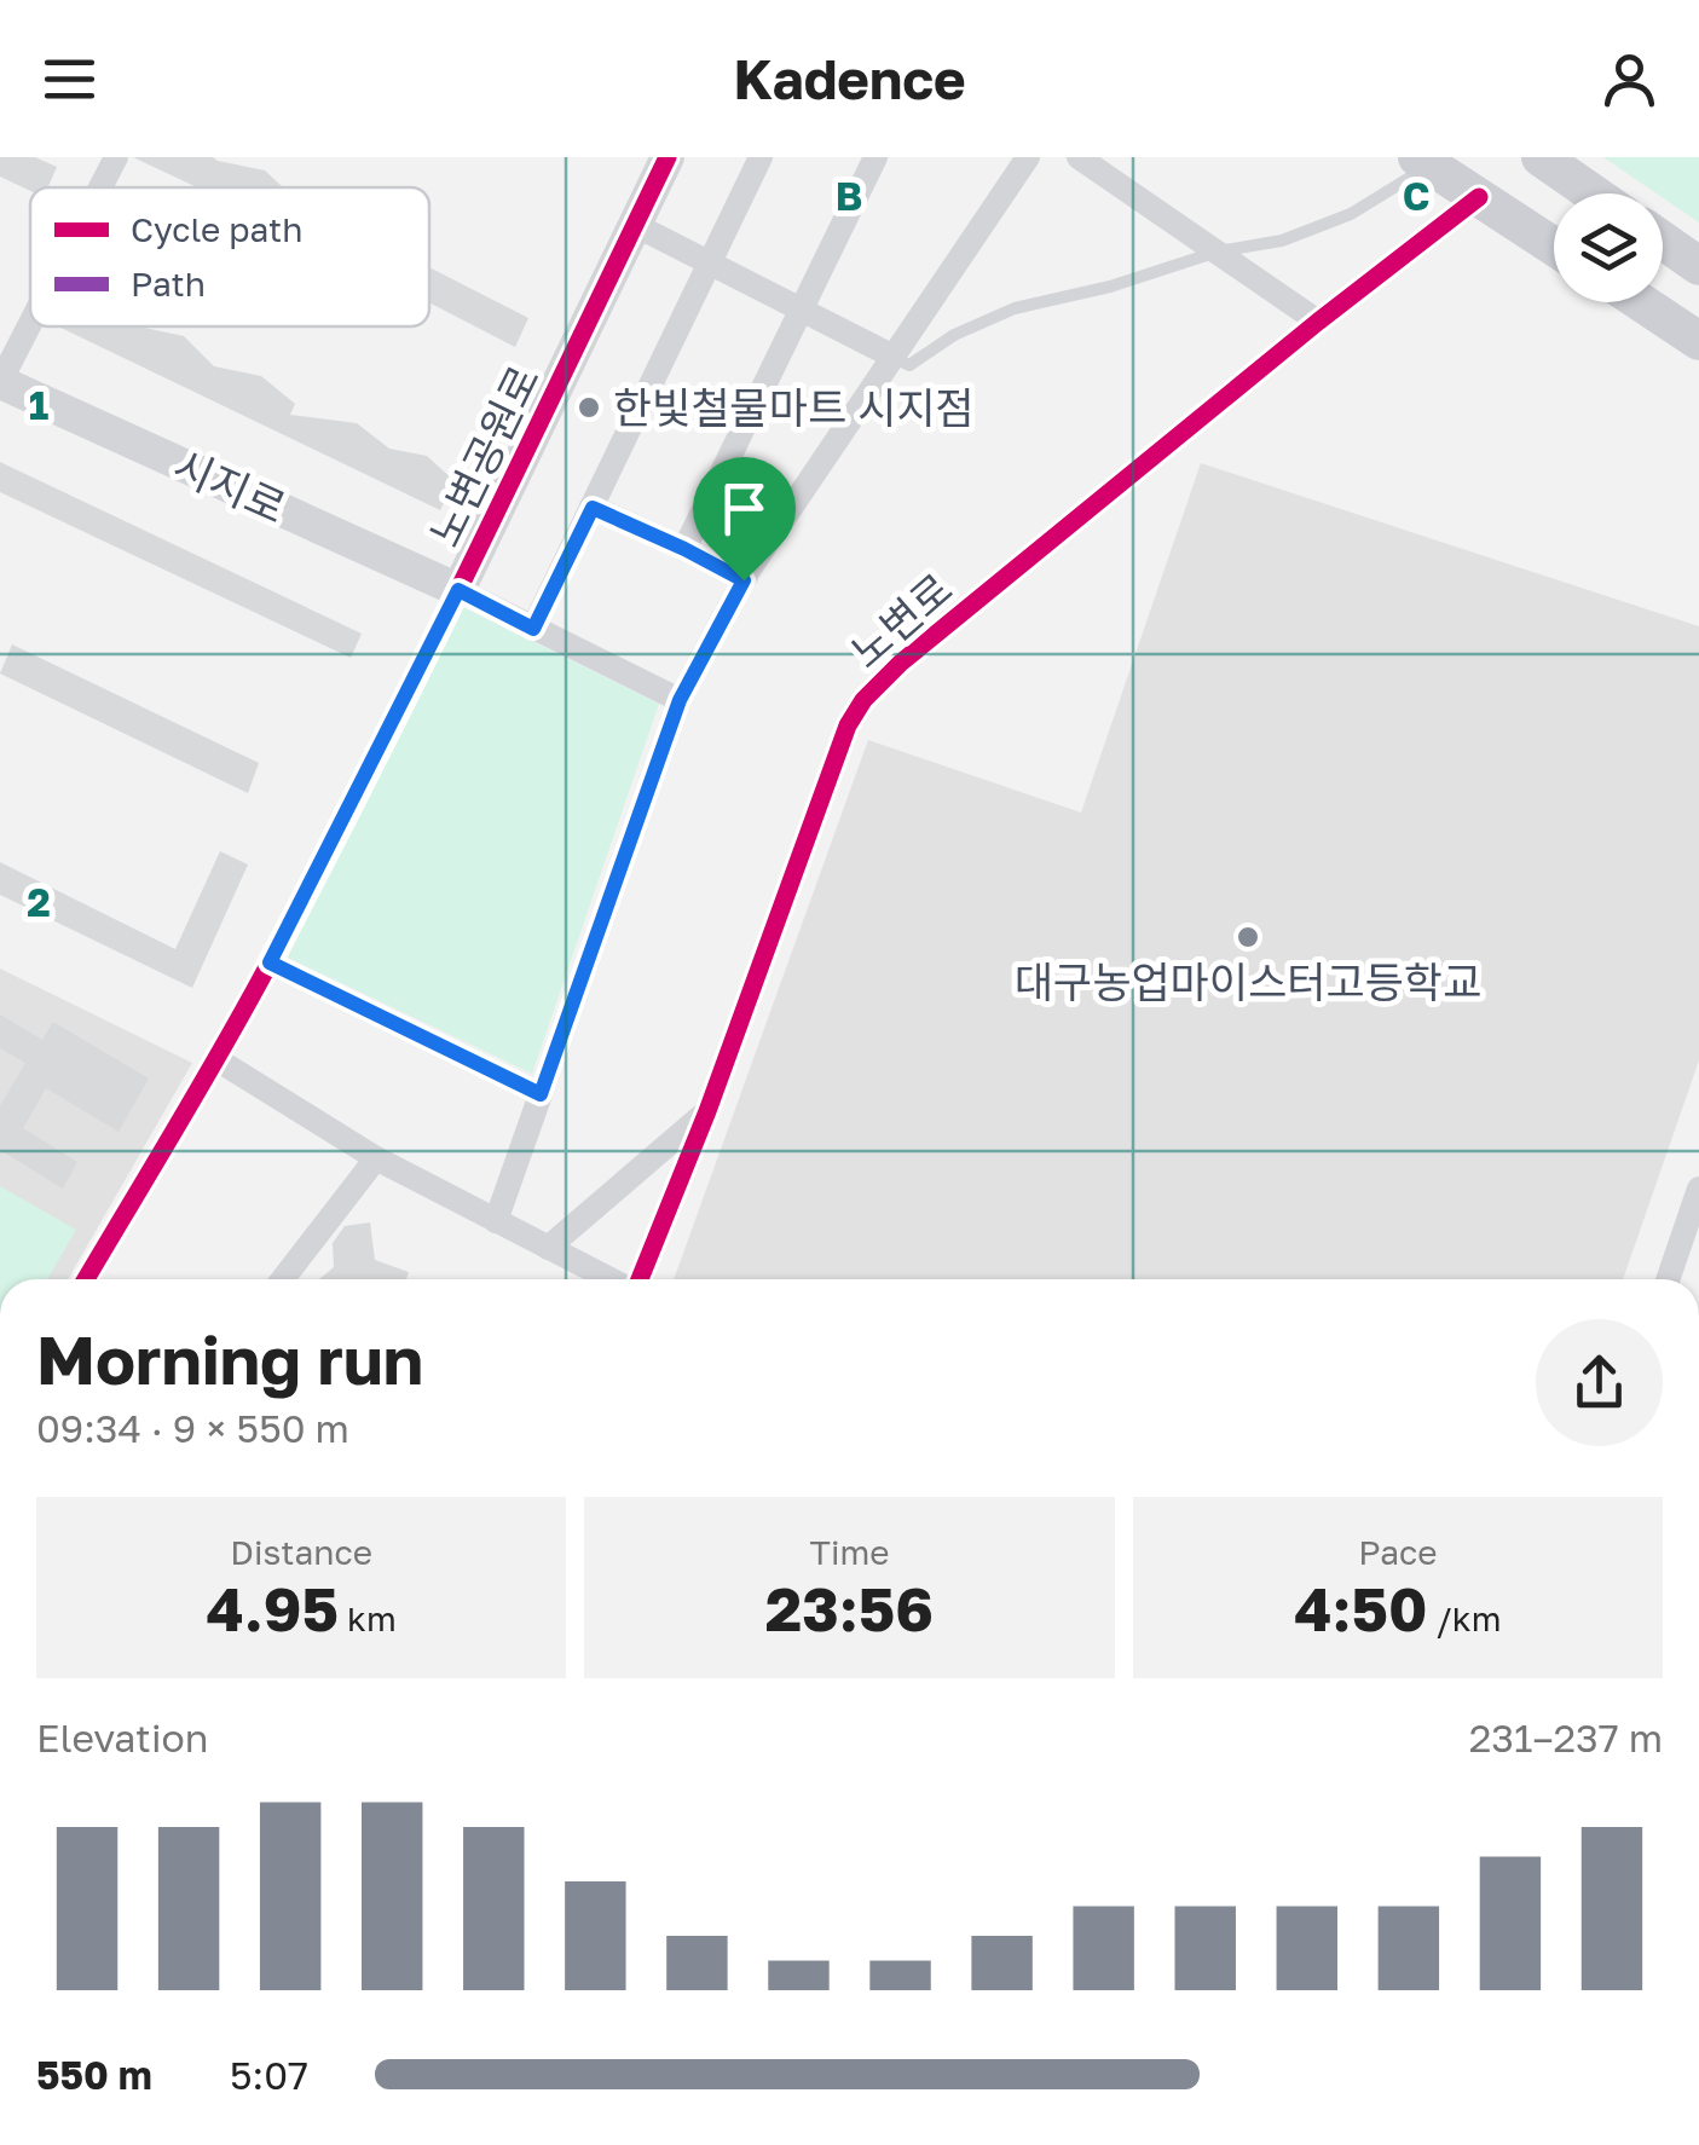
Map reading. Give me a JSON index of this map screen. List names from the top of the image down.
{
  "streets": {
    "street": ["노변공원로", "시지로", "노변로"]
  },
  "crossings": [
    ["노변공원로", "시지로"]
  ],
  "places": ["한빛철물마트 시지점", "대구농업마이스터고등학교"],
  "legend": ["Cycle path", "Path"],
  "page": {
    "header": "Kadence",
    "heading": ["Morning run", "09:34 · 9 × 550 m"],
    "stats": [
      ["Distance", "4.95 km"],
      ["Time", "23:56"],
      ["Pace", "4:50 /km"]
    ],
    "chart": ["Elevation", "231–237 m"],
    "list": [
      {
        "name": "550 m",
        "note": "5:07"
      }
    ]
  },
  "grid": {
    "columns": ["B", "C"],
    "rows": ["1", "2"]
  }
}
